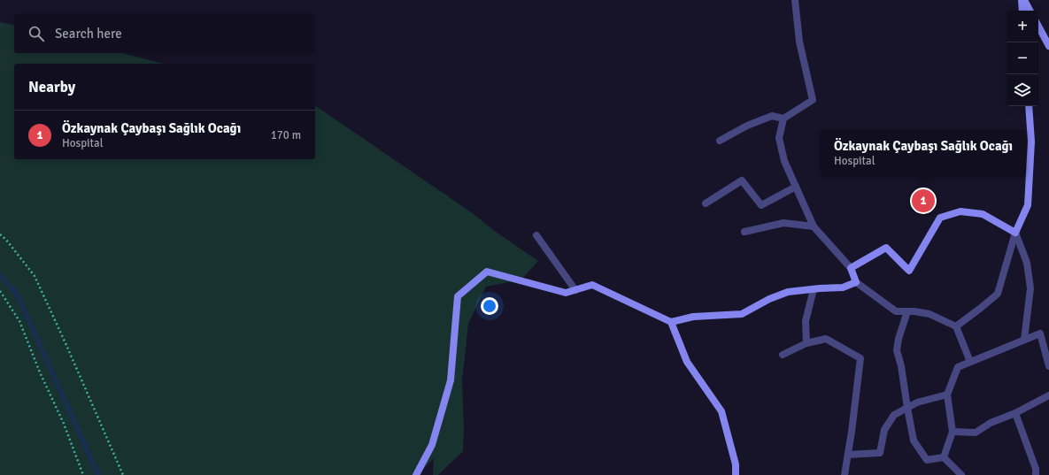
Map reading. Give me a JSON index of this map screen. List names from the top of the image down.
{
  "page": {
    "map_buttons": ["+", "−"],
    "search": "Search here",
    "heading": "Nearby",
    "list": [
      {
        "mark": "1",
        "name": "Özkaynak Çaybaşı Sağlık Ocağı",
        "note": "Hospital",
        "value": "170 m"
      }
    ],
    "popup": ["Özkaynak Çaybaşı Sağlık Ocağı", "Hospital"],
    "pins": "1"
  }
}
